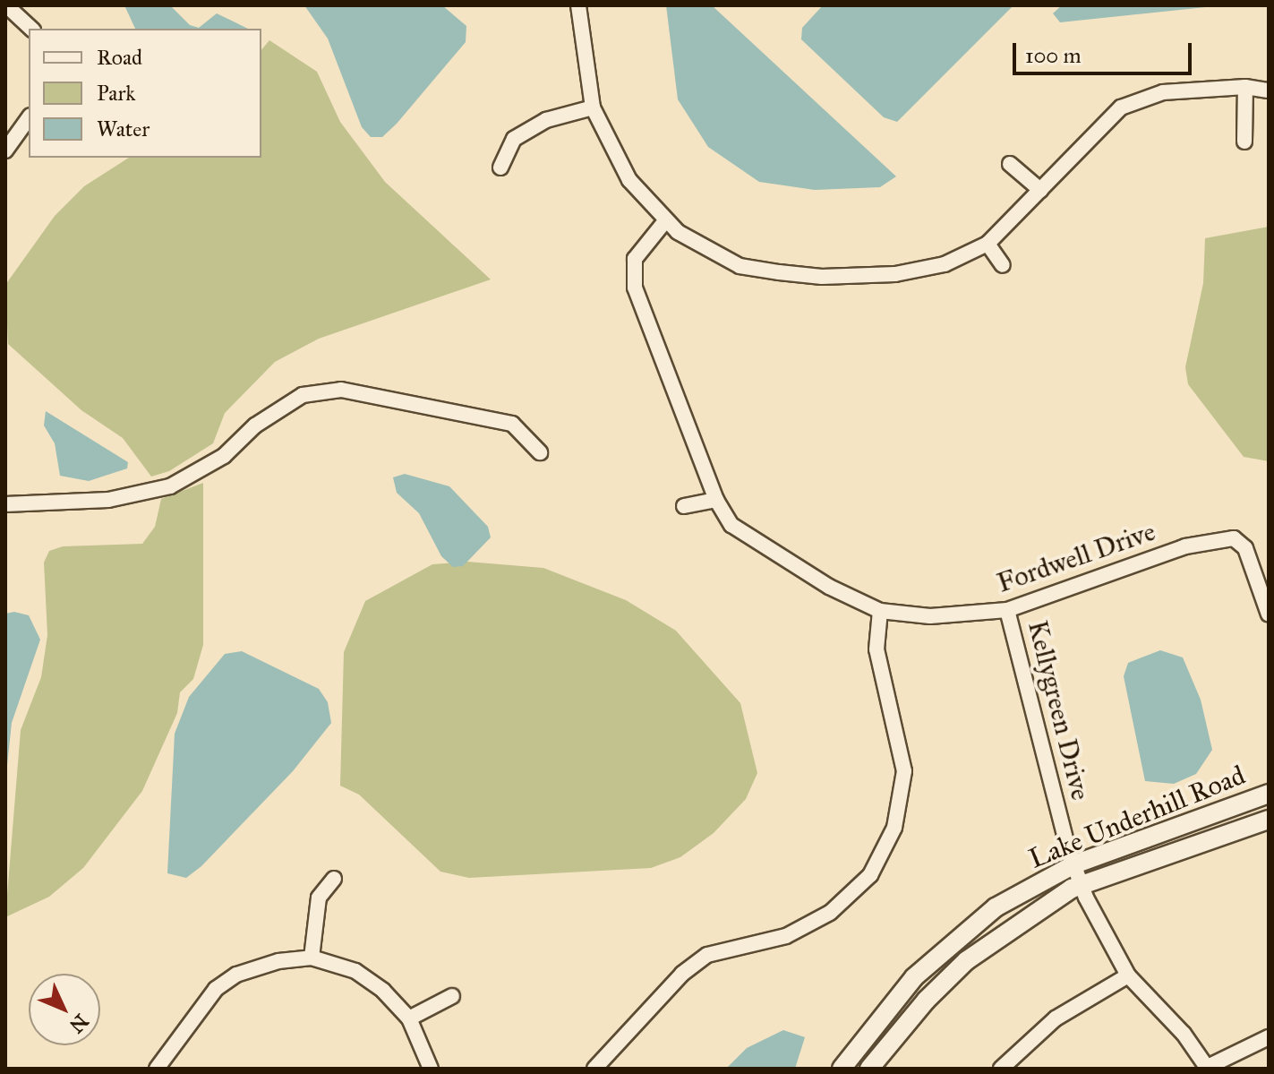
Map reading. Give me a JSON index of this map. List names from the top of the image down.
{
  "streets": {
    "street": ["Fordwell Drive", "Kellygreen Drive", "Lake Underhill Road"]
  },
  "crossings": [
    ["Fordwell Drive", "Kellygreen Drive"],
    ["Kellygreen Drive", "Lake Underhill Road"]
  ],
  "legend": ["Road", "Park", "Water"],
  "scale_bar": "100 m",
  "north": "bottom right"
}
